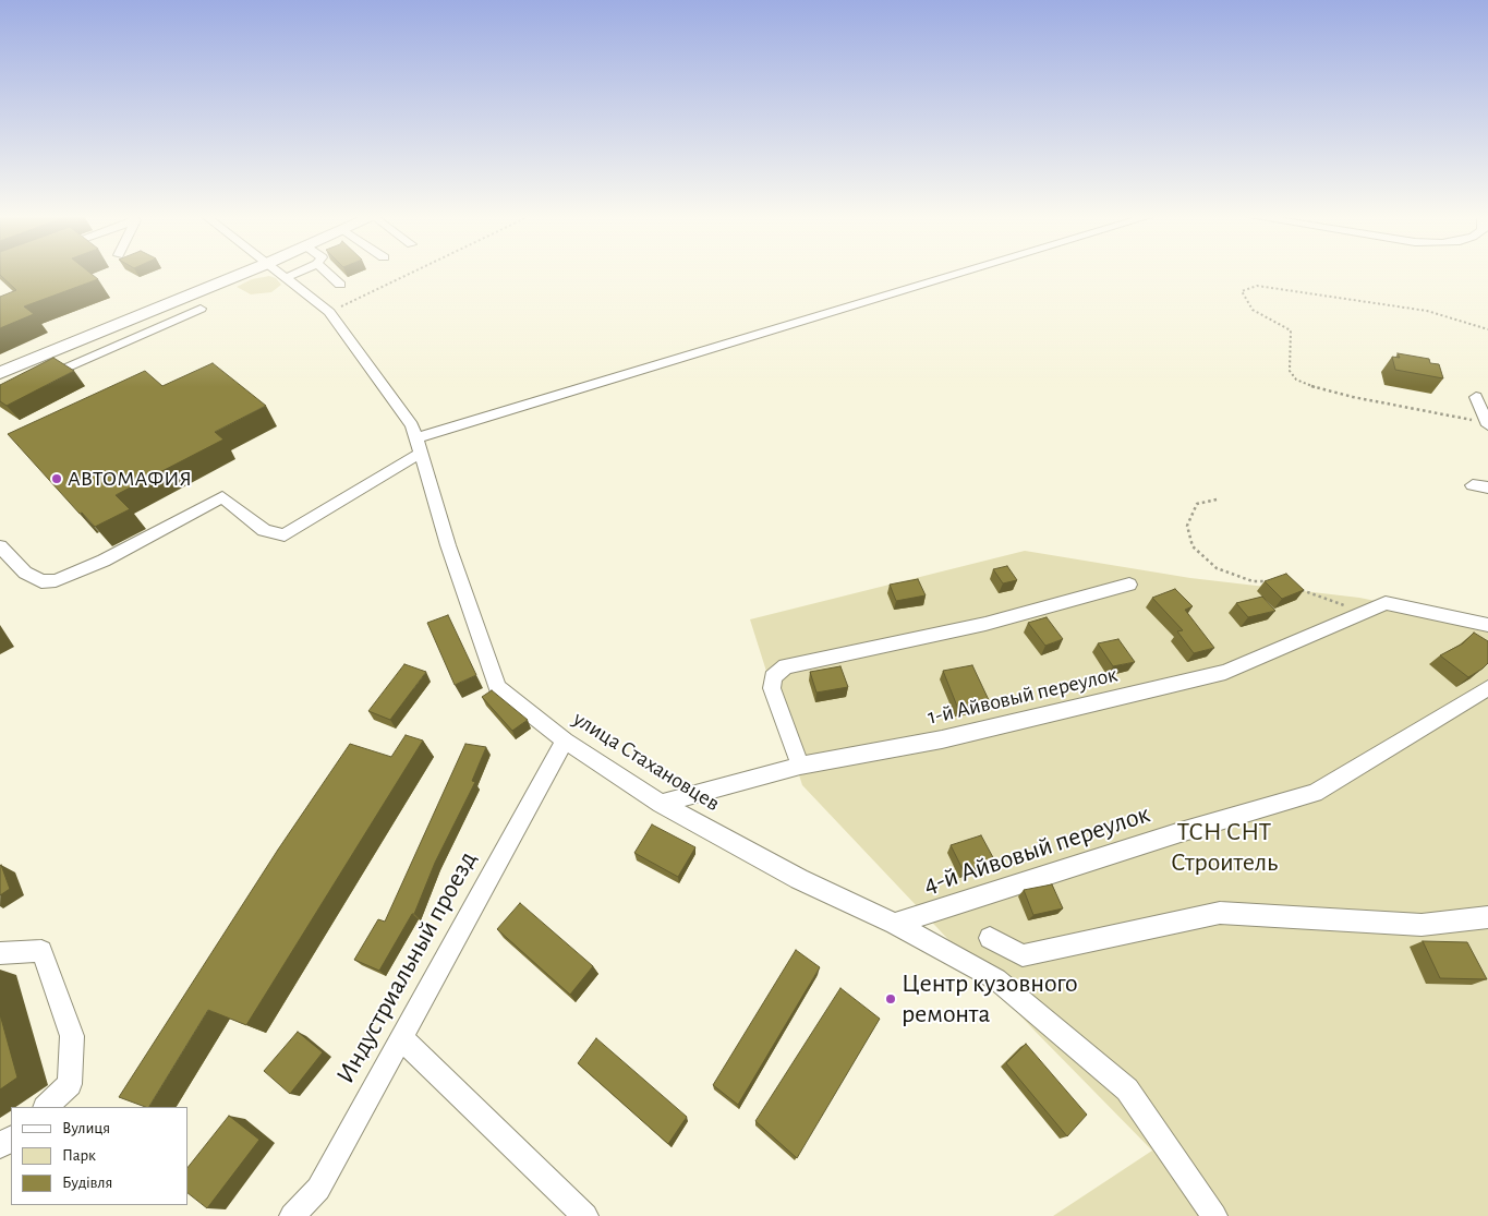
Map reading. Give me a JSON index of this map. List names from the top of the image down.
{
  "streets": {
    "street": [
      "1-й Айвовый переулок",
      "улица Стахановцев",
      "4-й Айвовый переулок",
      "Индустриальный проезд"
    ]
  },
  "crossings": [
    ["1-й Айвовый переулок", "улица Стахановцев"],
    ["улица Стахановцев", "4-й Айвовый переулок"],
    ["улица Стахановцев", "Индустриальный проезд"]
  ],
  "parks": ["ТСН СНТ Строитель"],
  "places": ["АВТОМАФИЯ", "Центр кузовного ремонта"],
  "legend": ["Вулиця", "Парк", "Будівля"]
}
